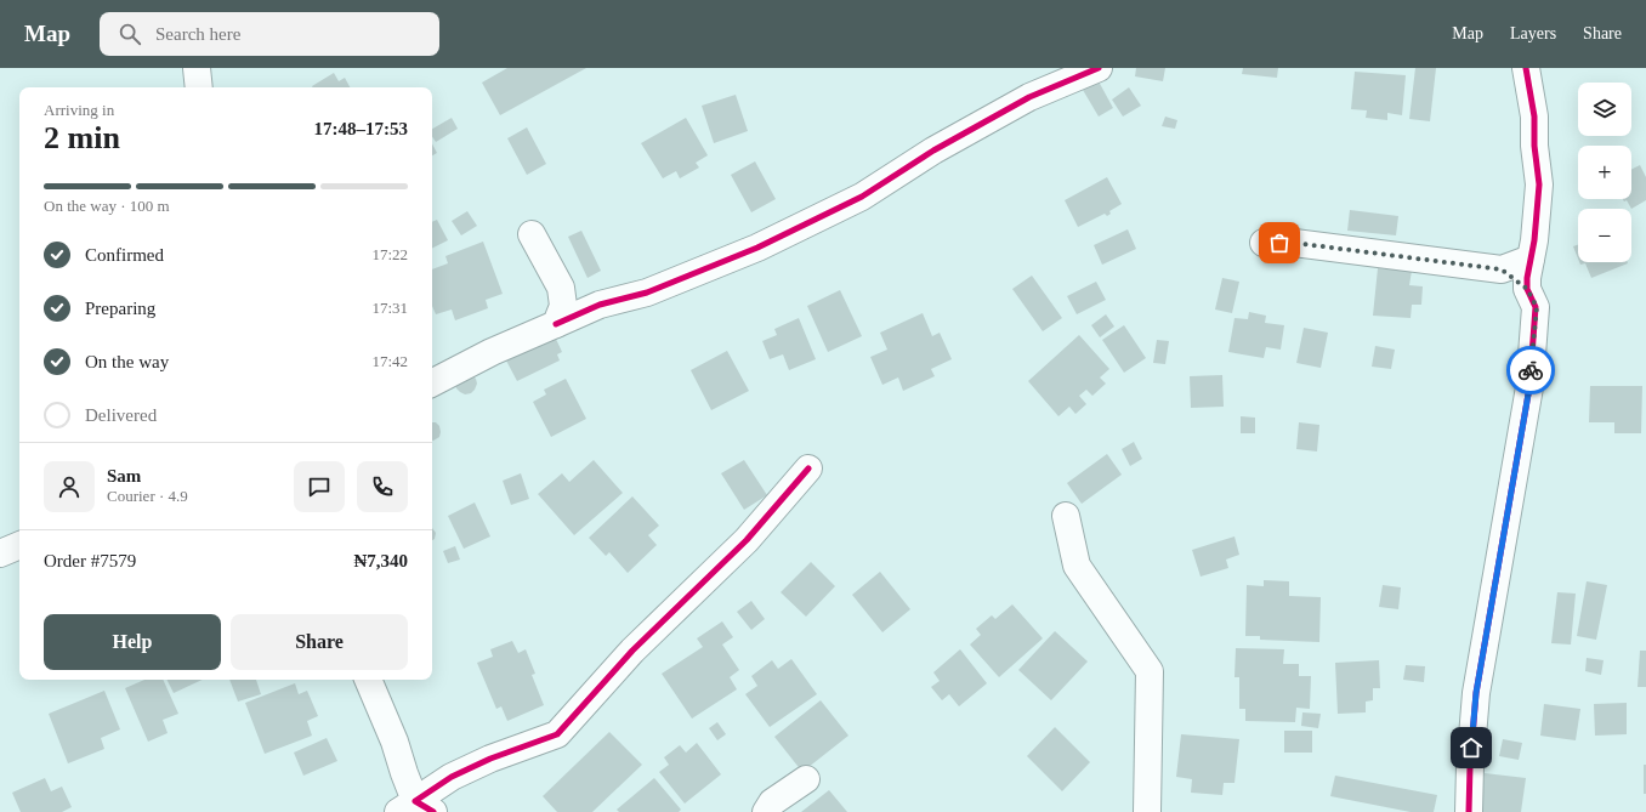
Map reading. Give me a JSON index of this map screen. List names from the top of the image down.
{
  "page": {
    "header": "Map",
    "search": "Search here",
    "nav": ["Map", "Layers", "Share"],
    "map_buttons": ["+", "−"],
    "heading": ["2 min", "Arriving in", "17:48–17:53"],
    "panel": [
      "Sam",
      "Courier · 4.9",
      "Order #7579",
      "₦7,340"
    ],
    "bar": "On the way · 100 m",
    "list": [
      ["Confirmed", "17:22"],
      ["Preparing", "17:31"],
      ["On the way", "17:42"],
      "Delivered"
    ],
    "buttons": ["Help", "Share"]
  }
}
